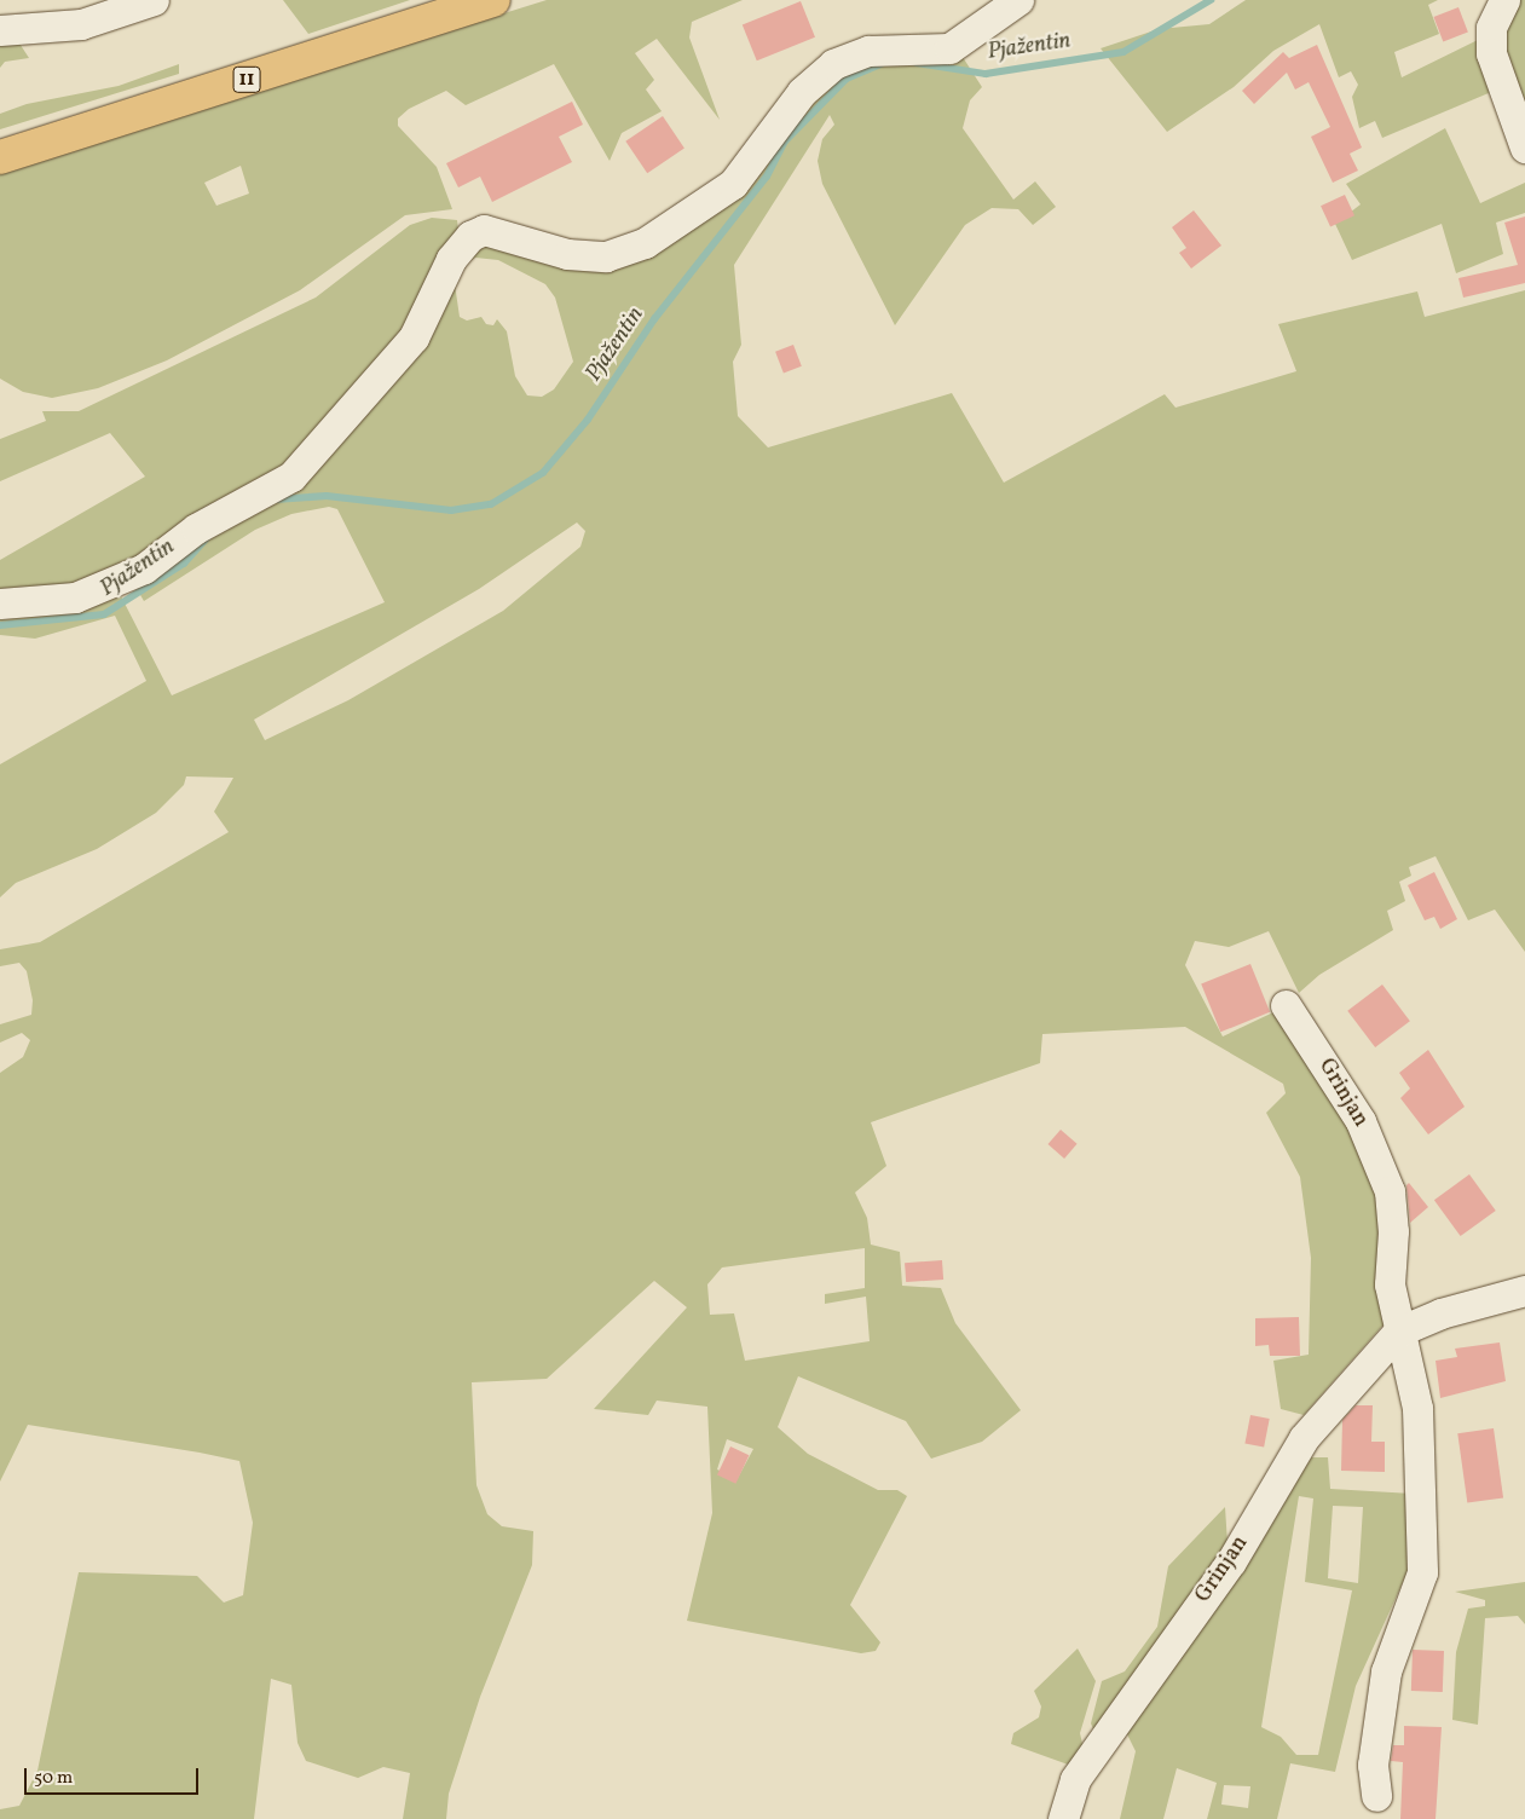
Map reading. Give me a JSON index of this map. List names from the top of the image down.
{
  "streets": {
    "main road": ["11"],
    "street": ["Grinjan"]
  },
  "water": ["Pjažentin"],
  "scale_bar": "50 m"
}
